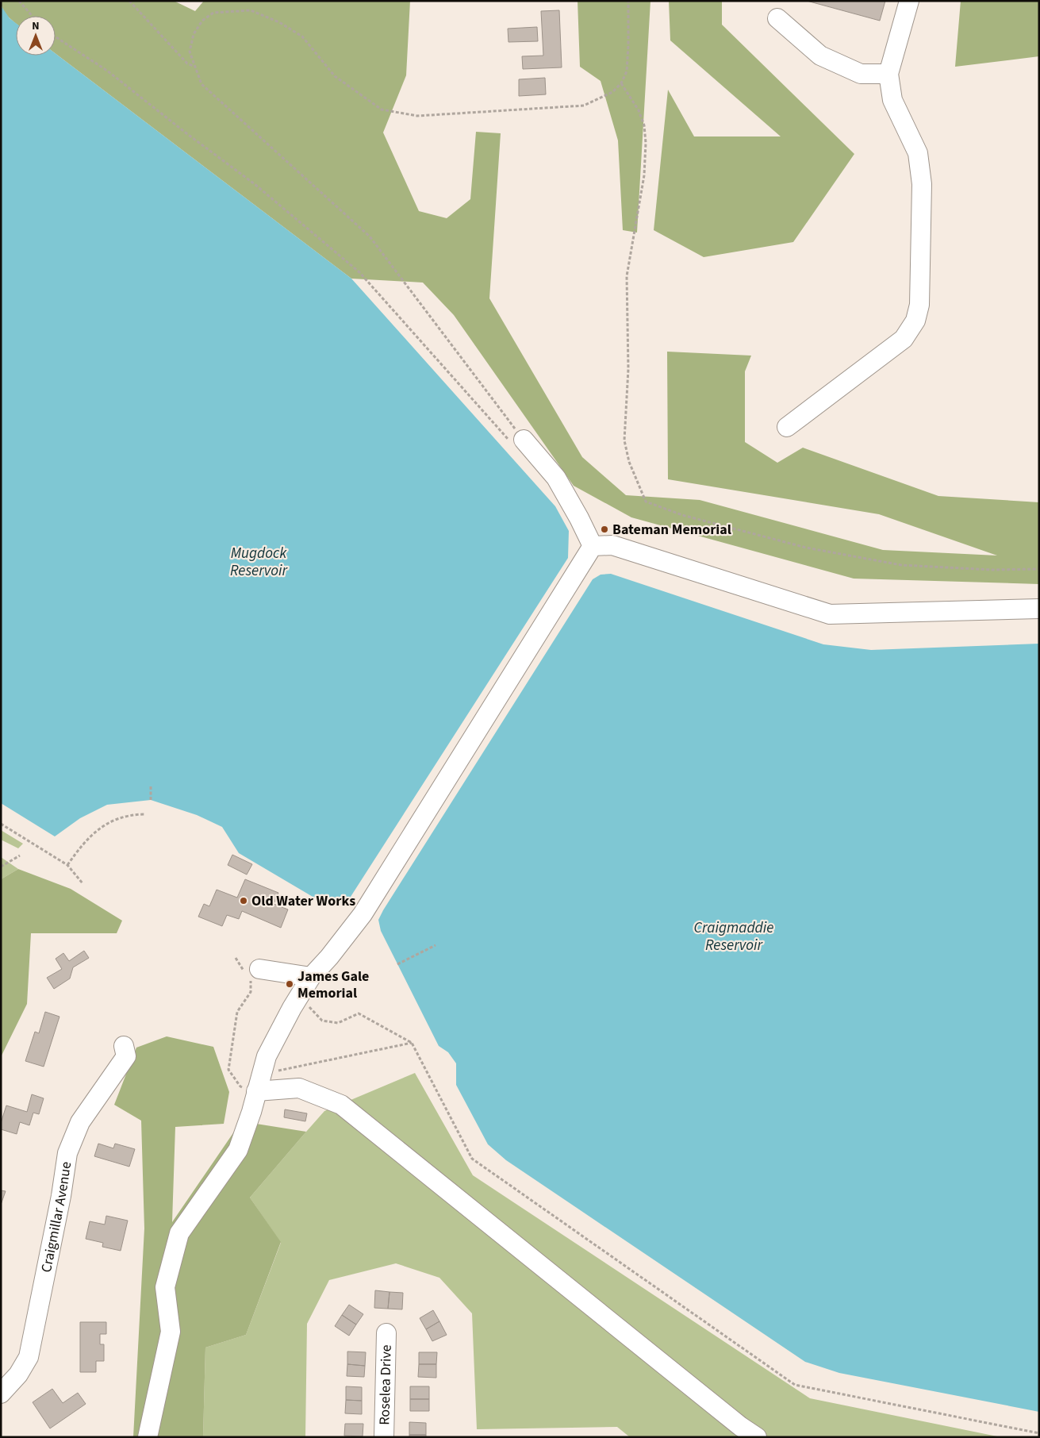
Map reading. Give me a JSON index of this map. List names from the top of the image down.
{
  "streets": {
    "street": ["Craigmillar Avenue", "Roselea Drive"]
  },
  "water": ["Mugdock Reservoir", "Craigmaddie Reservoir"],
  "places": ["Bateman Memorial", "Old Water Works", "James Gale Memorial"],
  "north": "top"
}
